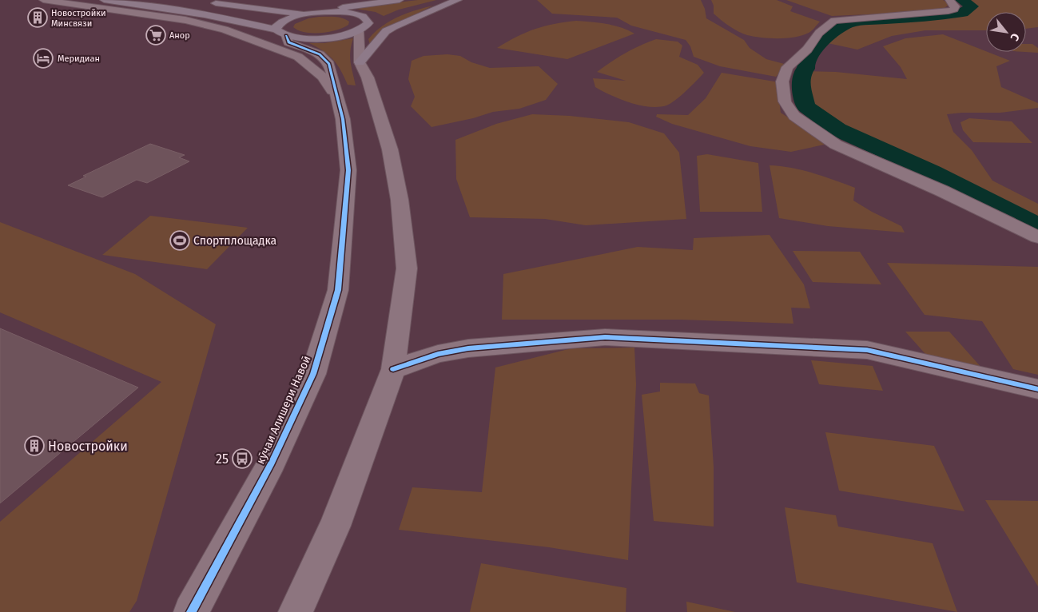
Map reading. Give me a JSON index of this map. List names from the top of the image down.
{
  "streets": {
    "street": ["кӯчаи Алишери Навоӣ"]
  },
  "places": {
    "building": ["Новостройки Минсвязи", "Новостройки"],
    "supermarket": ["Анор"],
    "hotel": ["Меридиан"],
    "sports": ["Спортплощадка"],
    "bus stop": ["25"]
  },
  "north": "bottom right"
}
